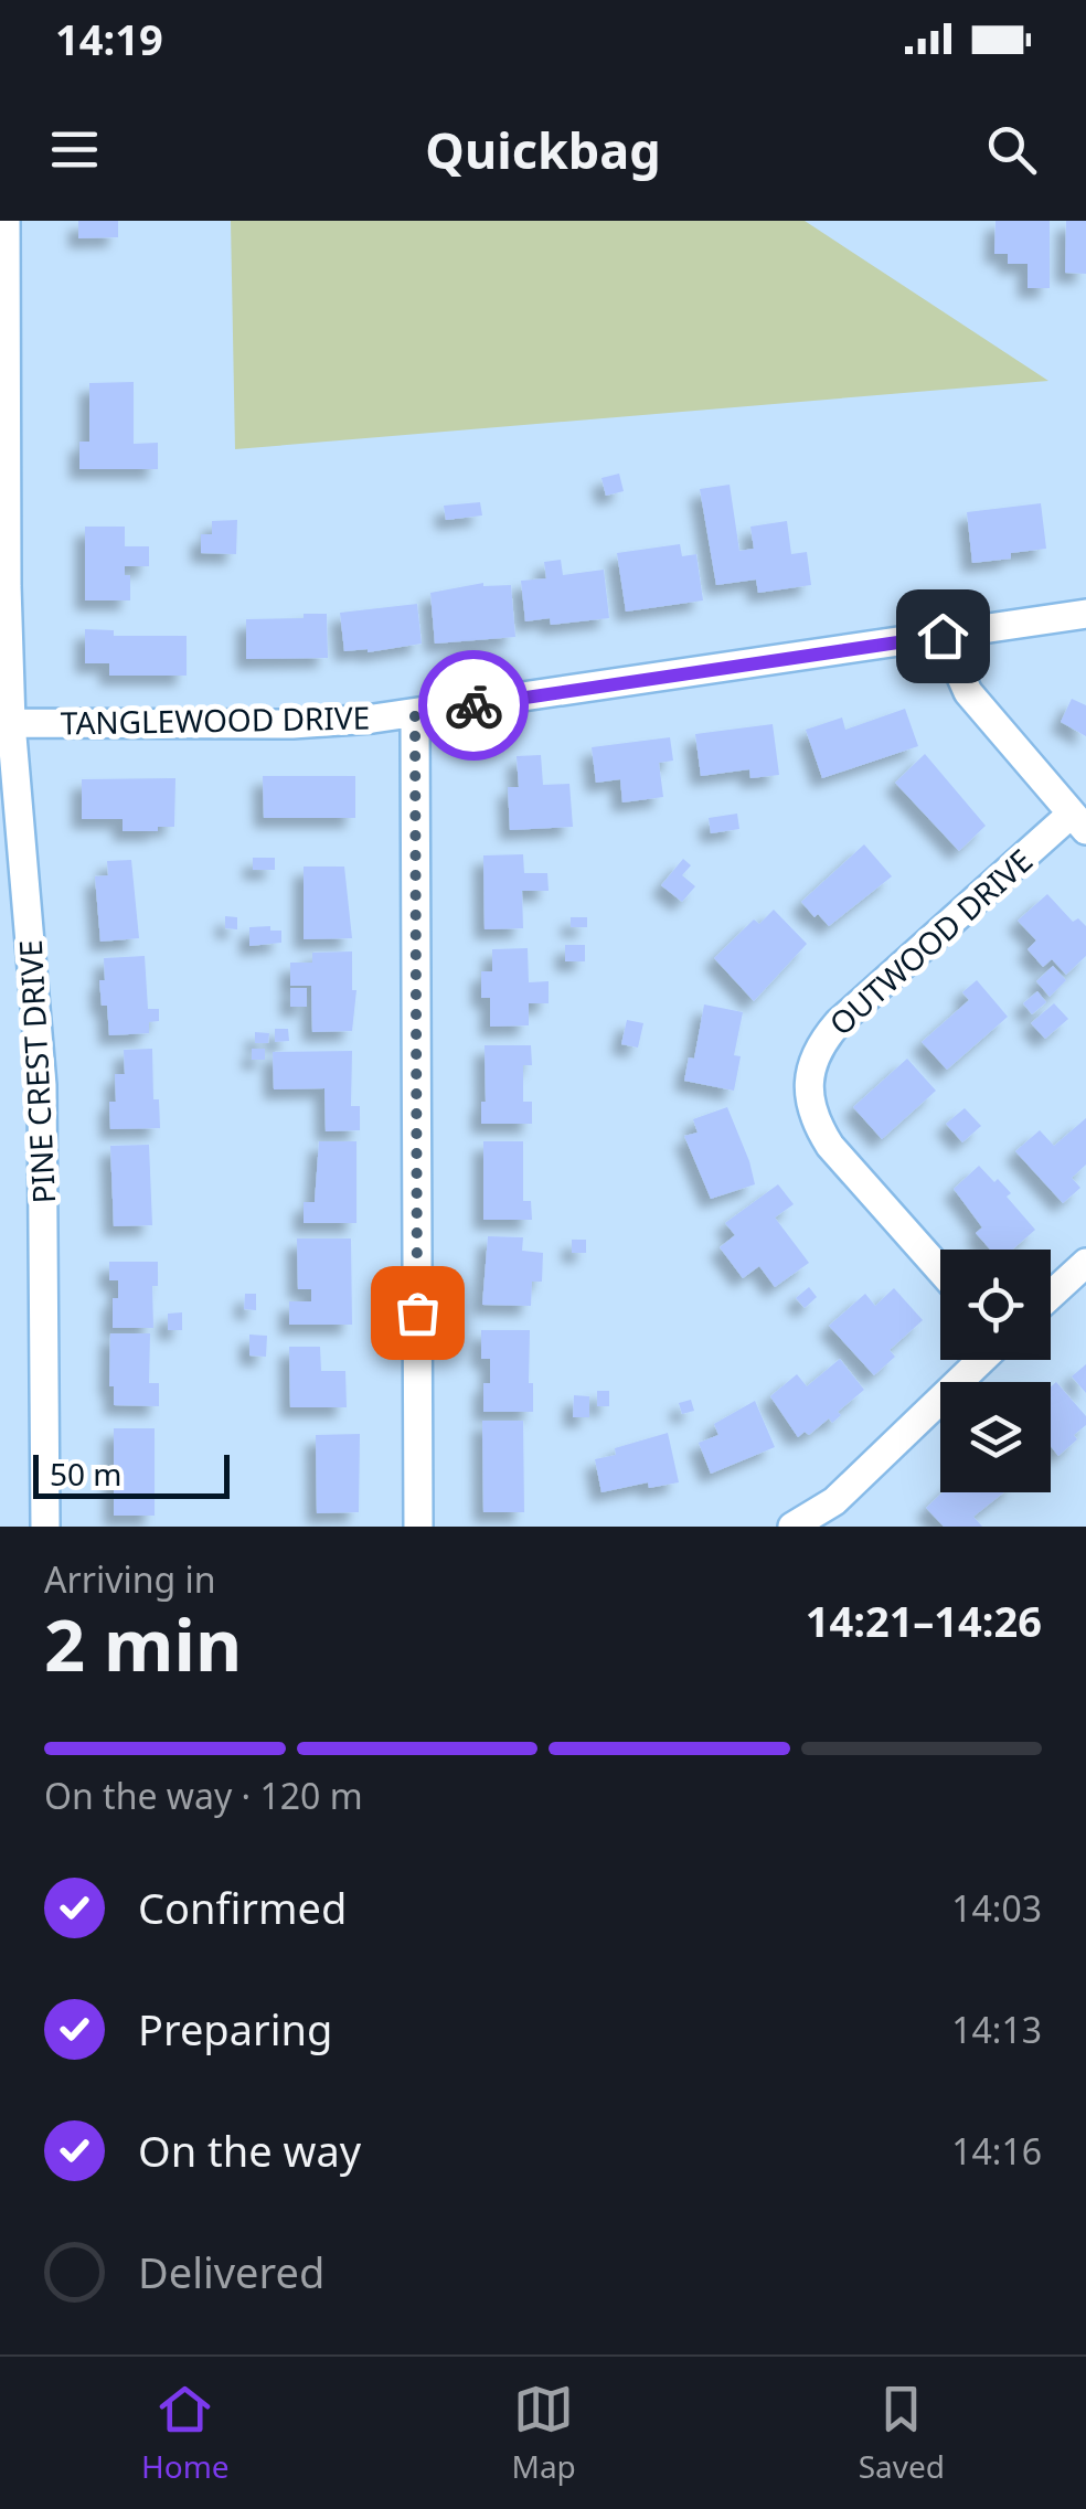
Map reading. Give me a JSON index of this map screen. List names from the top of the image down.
{
  "streets": {
    "street": ["TANGLEWOOD DRIVE", "OUTWOOD DRIVE", "PINE CREST DRIVE"]
  },
  "crossings": [
    ["TANGLEWOOD DRIVE", "PINE CREST DRIVE"]
  ],
  "scale_bar": "50 m",
  "page": {
    "status": "14:19",
    "header": "Quickbag",
    "scale": "50 m",
    "heading": ["2 min", "Arriving in", "14:21–14:26"],
    "bar": "On the way · 120 m",
    "list": [
      ["Confirmed", "14:03"],
      ["Preparing", "14:13"],
      ["On the way", "14:16"],
      "Delivered"
    ],
    "tabs": ["Home", "Map", "Saved"]
  }
}
